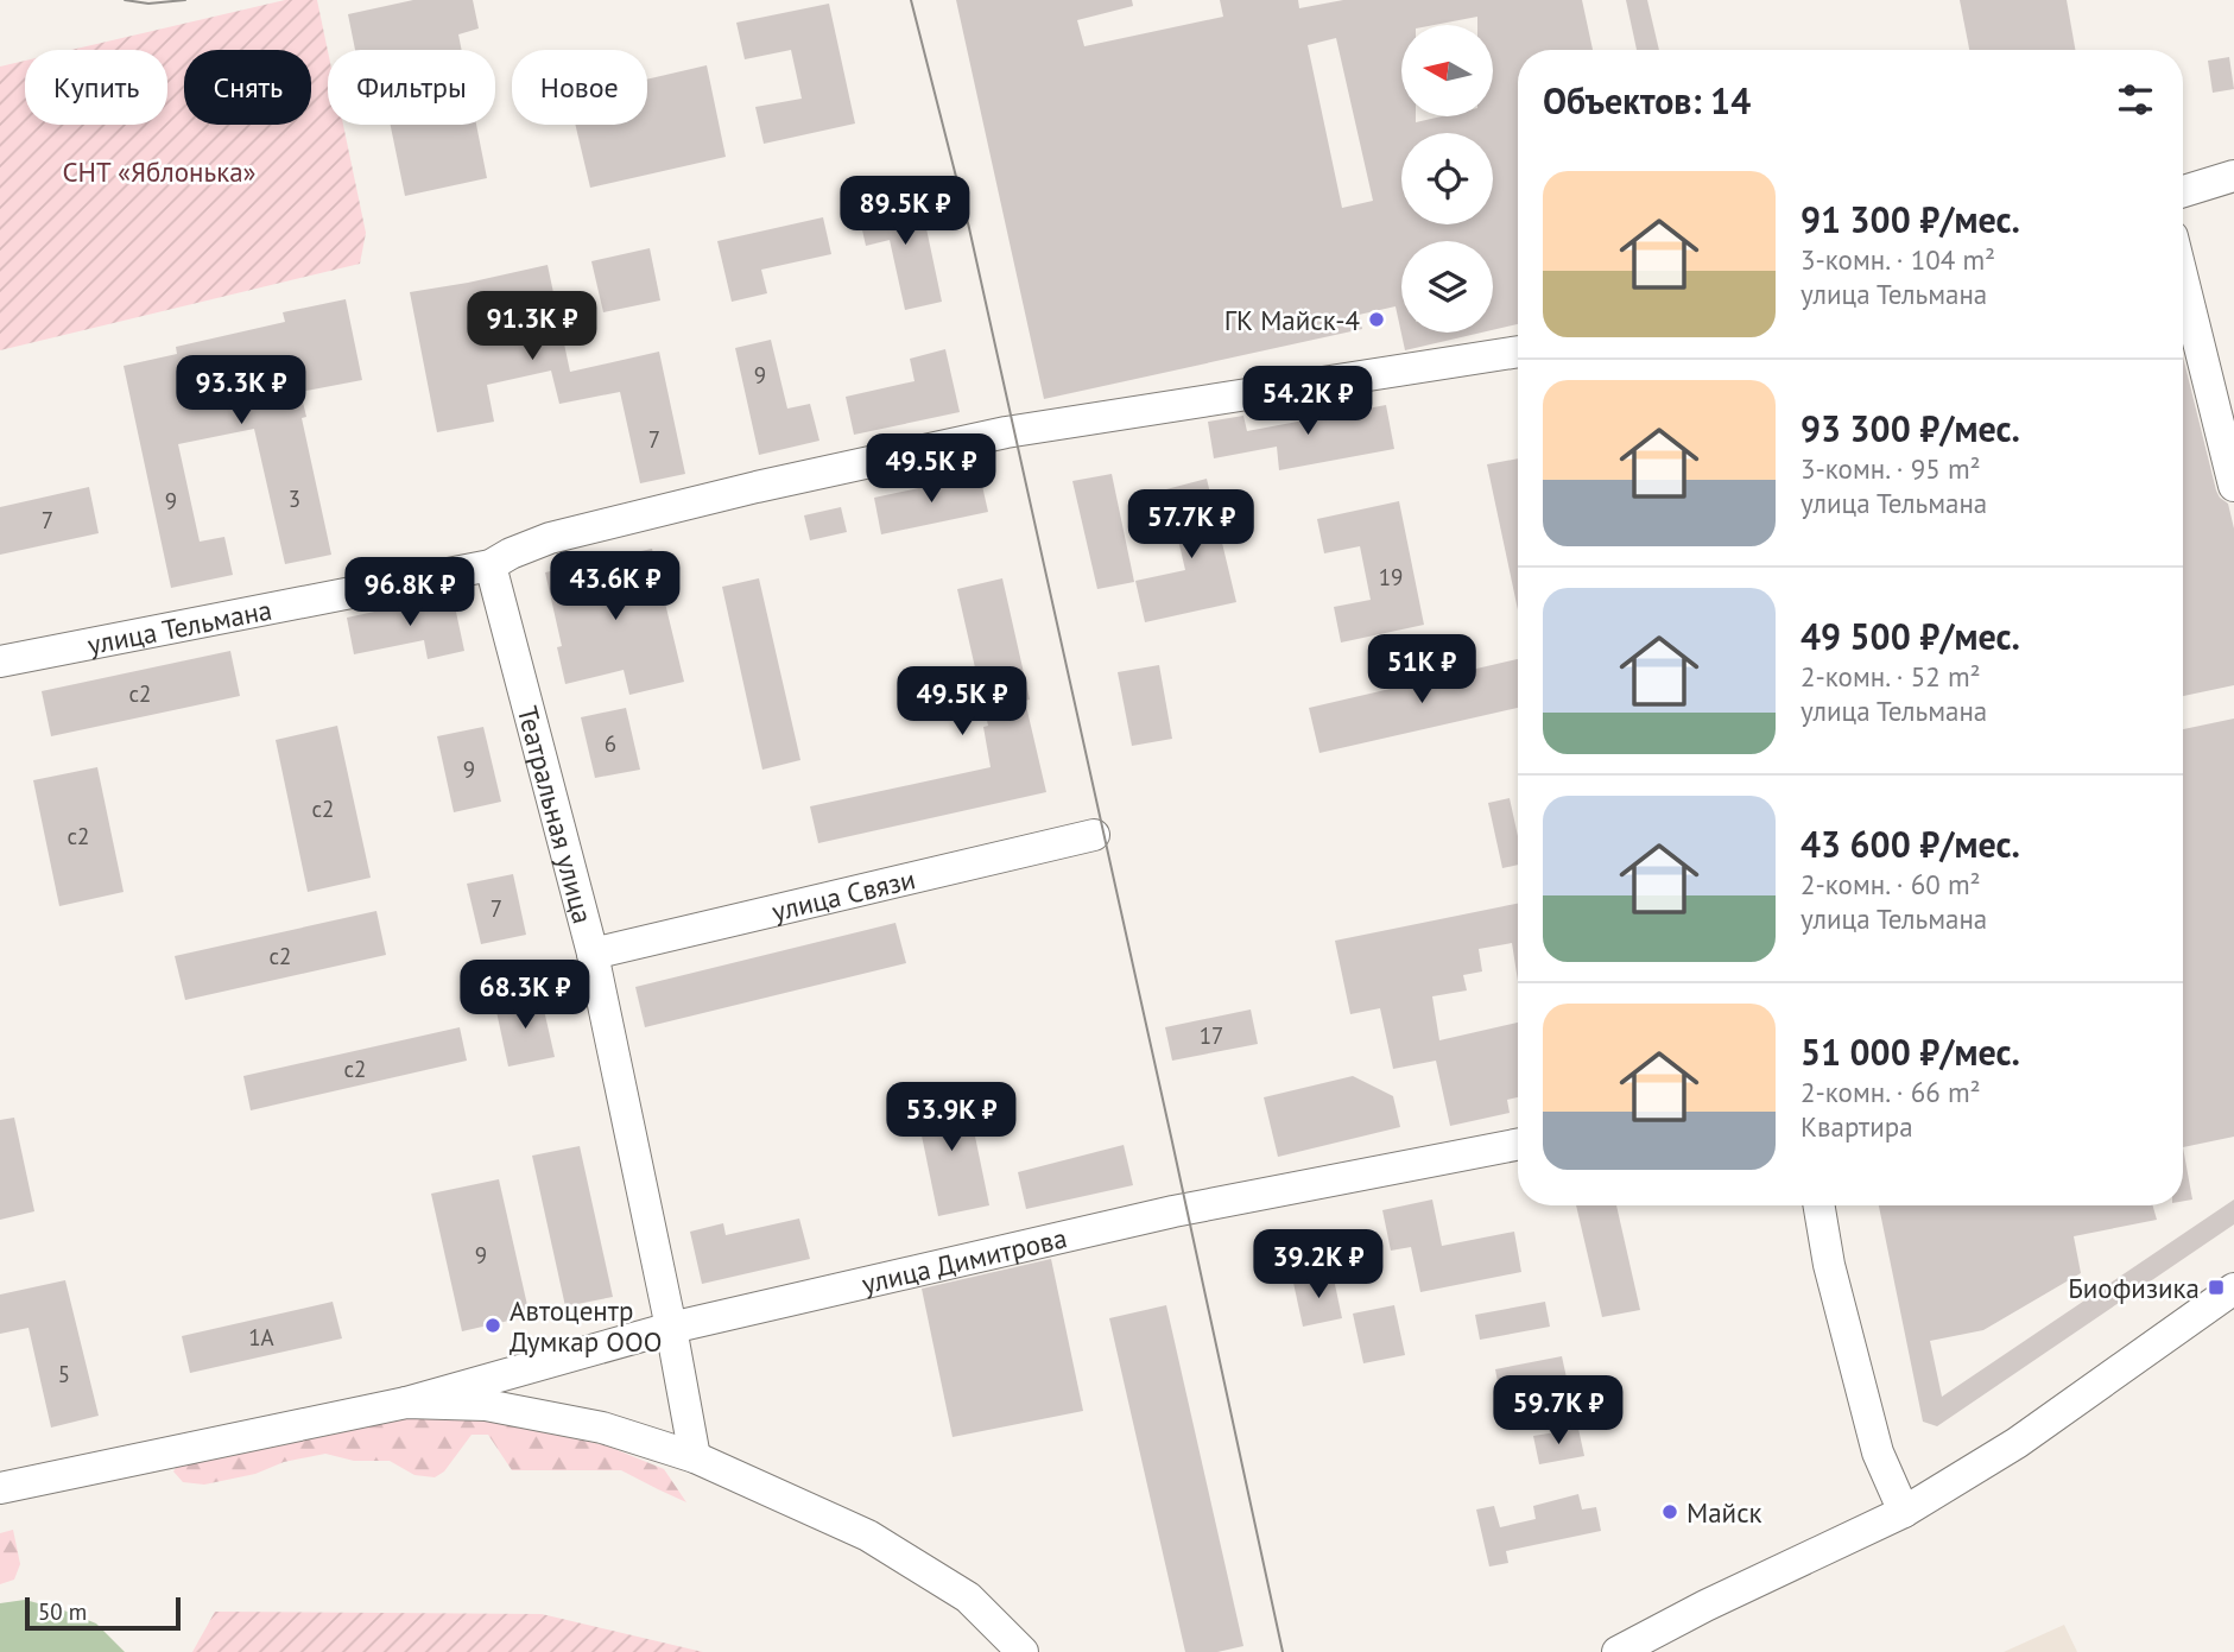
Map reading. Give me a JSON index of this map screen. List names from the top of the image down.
{
  "streets": {
    "street": [
      "улица Тельмана",
      "Театральная улица",
      "улица Связи",
      "улица Димитрова"
    ]
  },
  "crossings": [
    ["улица Тельмана", "Театральная улица"],
    ["Театральная улица", "улица Связи"],
    ["Театральная улица", "улица Димитрова"]
  ],
  "parks": ["СНТ «Яблонька»"],
  "places": {
    "other": ["ГК Майск-4", "Автоцентр Думкар ООО", "Майск"],
    "transit": ["Биофизика"]
  },
  "house_numbers": [
    "9",
    "7",
    "3",
    "9",
    "7",
    "19",
    "с2",
    "6",
    "9",
    "с2",
    "с2",
    "7",
    "с2",
    "17",
    "с2",
    "9",
    "1А",
    "5"
  ],
  "scale_bar": "50 m",
  "north": "left",
  "page": {
    "chip": [
      "Купить",
      "Снять",
      "Фильтры",
      "Новое"
    ],
    "heading": "Объектов: 14",
    "list": [
      {
        "name": "91 300 ₽/мес.",
        "note": "3-комн. · 104 m² · улица Тельмана"
      },
      {
        "name": "93 300 ₽/мес.",
        "note": "3-комн. · 95 m² · улица Тельмана"
      },
      {
        "name": "49 500 ₽/мес.",
        "note": "2-комн. · 52 m² · улица Тельмана"
      },
      {
        "name": "43 600 ₽/мес.",
        "note": "2-комн. · 60 m² · улица Тельмана"
      },
      {
        "name": "51 000 ₽/мес.",
        "note": "2-комн. · 66 m² · Квартира"
      }
    ],
    "price": [
      "89.5K ₽",
      "91.3K ₽",
      "93.3K ₽",
      "54.2K ₽",
      "49.5K ₽",
      "57.7K ₽",
      "43.6K ₽",
      "96.8K ₽",
      "51K ₽",
      "49.5K ₽",
      "68.3K ₽",
      "53.9K ₽",
      "39.2K ₽",
      "59.7K ₽"
    ],
    "scale": "50 m"
  }
}
